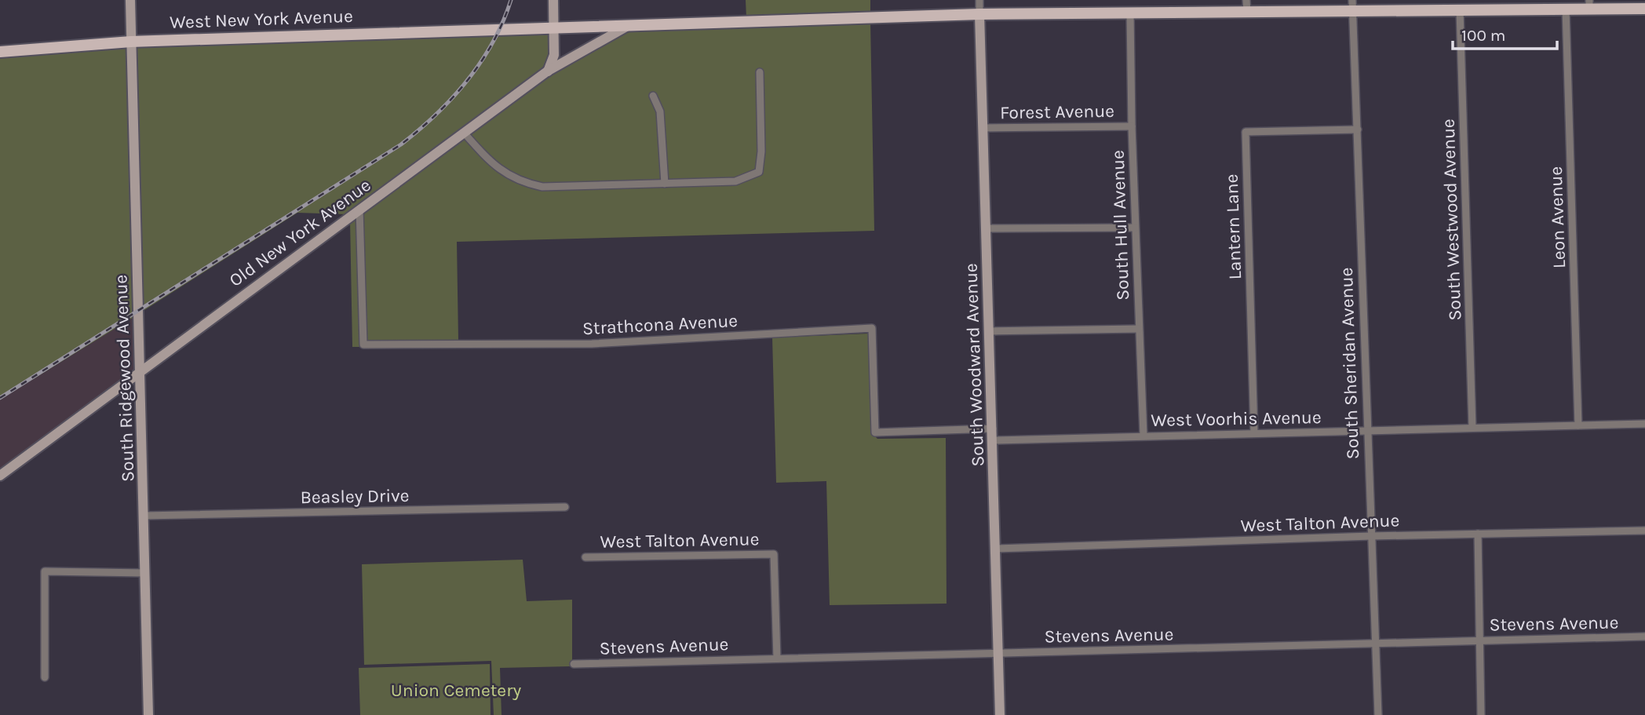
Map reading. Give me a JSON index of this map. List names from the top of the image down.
{
  "streets": {
    "main road": ["West New York Avenue"],
    "street": [
      "Forest Avenue",
      "Leon Avenue",
      "South Westwood Avenue",
      "South Hull Avenue",
      "Lantern Lane",
      "Old New York Avenue",
      "Strathcona Avenue",
      "South Sheridan Avenue",
      "South Woodward Avenue",
      "South Ridgewood Avenue",
      "West Voorhis Avenue",
      "Beasley Drive",
      "West Talton Avenue",
      "Stevens Avenue"
    ]
  },
  "crossings": [
    ["West New York Avenue", "Leon Avenue"],
    ["West New York Avenue", "South Westwood Avenue"],
    ["West New York Avenue", "South Hull Avenue"],
    ["West New York Avenue", "Old New York Avenue"],
    ["West New York Avenue", "South Sheridan Avenue"],
    ["West New York Avenue", "South Woodward Avenue"],
    ["West New York Avenue", "South Ridgewood Avenue"],
    ["Forest Avenue", "South Hull Avenue"],
    ["Forest Avenue", "South Woodward Avenue"],
    ["Leon Avenue", "West Voorhis Avenue"],
    ["South Westwood Avenue", "West Voorhis Avenue"],
    ["South Hull Avenue", "West Voorhis Avenue"],
    ["Lantern Lane", "South Sheridan Avenue"],
    ["Lantern Lane", "West Voorhis Avenue"],
    ["Old New York Avenue", "Strathcona Avenue"],
    ["Old New York Avenue", "South Ridgewood Avenue"],
    ["Strathcona Avenue", "South Woodward Avenue"],
    ["South Sheridan Avenue", "West Voorhis Avenue"],
    ["South Sheridan Avenue", "West Talton Avenue"],
    ["South Sheridan Avenue", "Stevens Avenue"],
    ["South Woodward Avenue", "West Voorhis Avenue"],
    ["South Woodward Avenue", "West Talton Avenue"],
    ["South Woodward Avenue", "Stevens Avenue"],
    ["South Ridgewood Avenue", "Beasley Drive"],
    ["West Talton Avenue", "Stevens Avenue"]
  ],
  "parks": ["Union Cemetery"],
  "scale_bar": "100 m"
}
